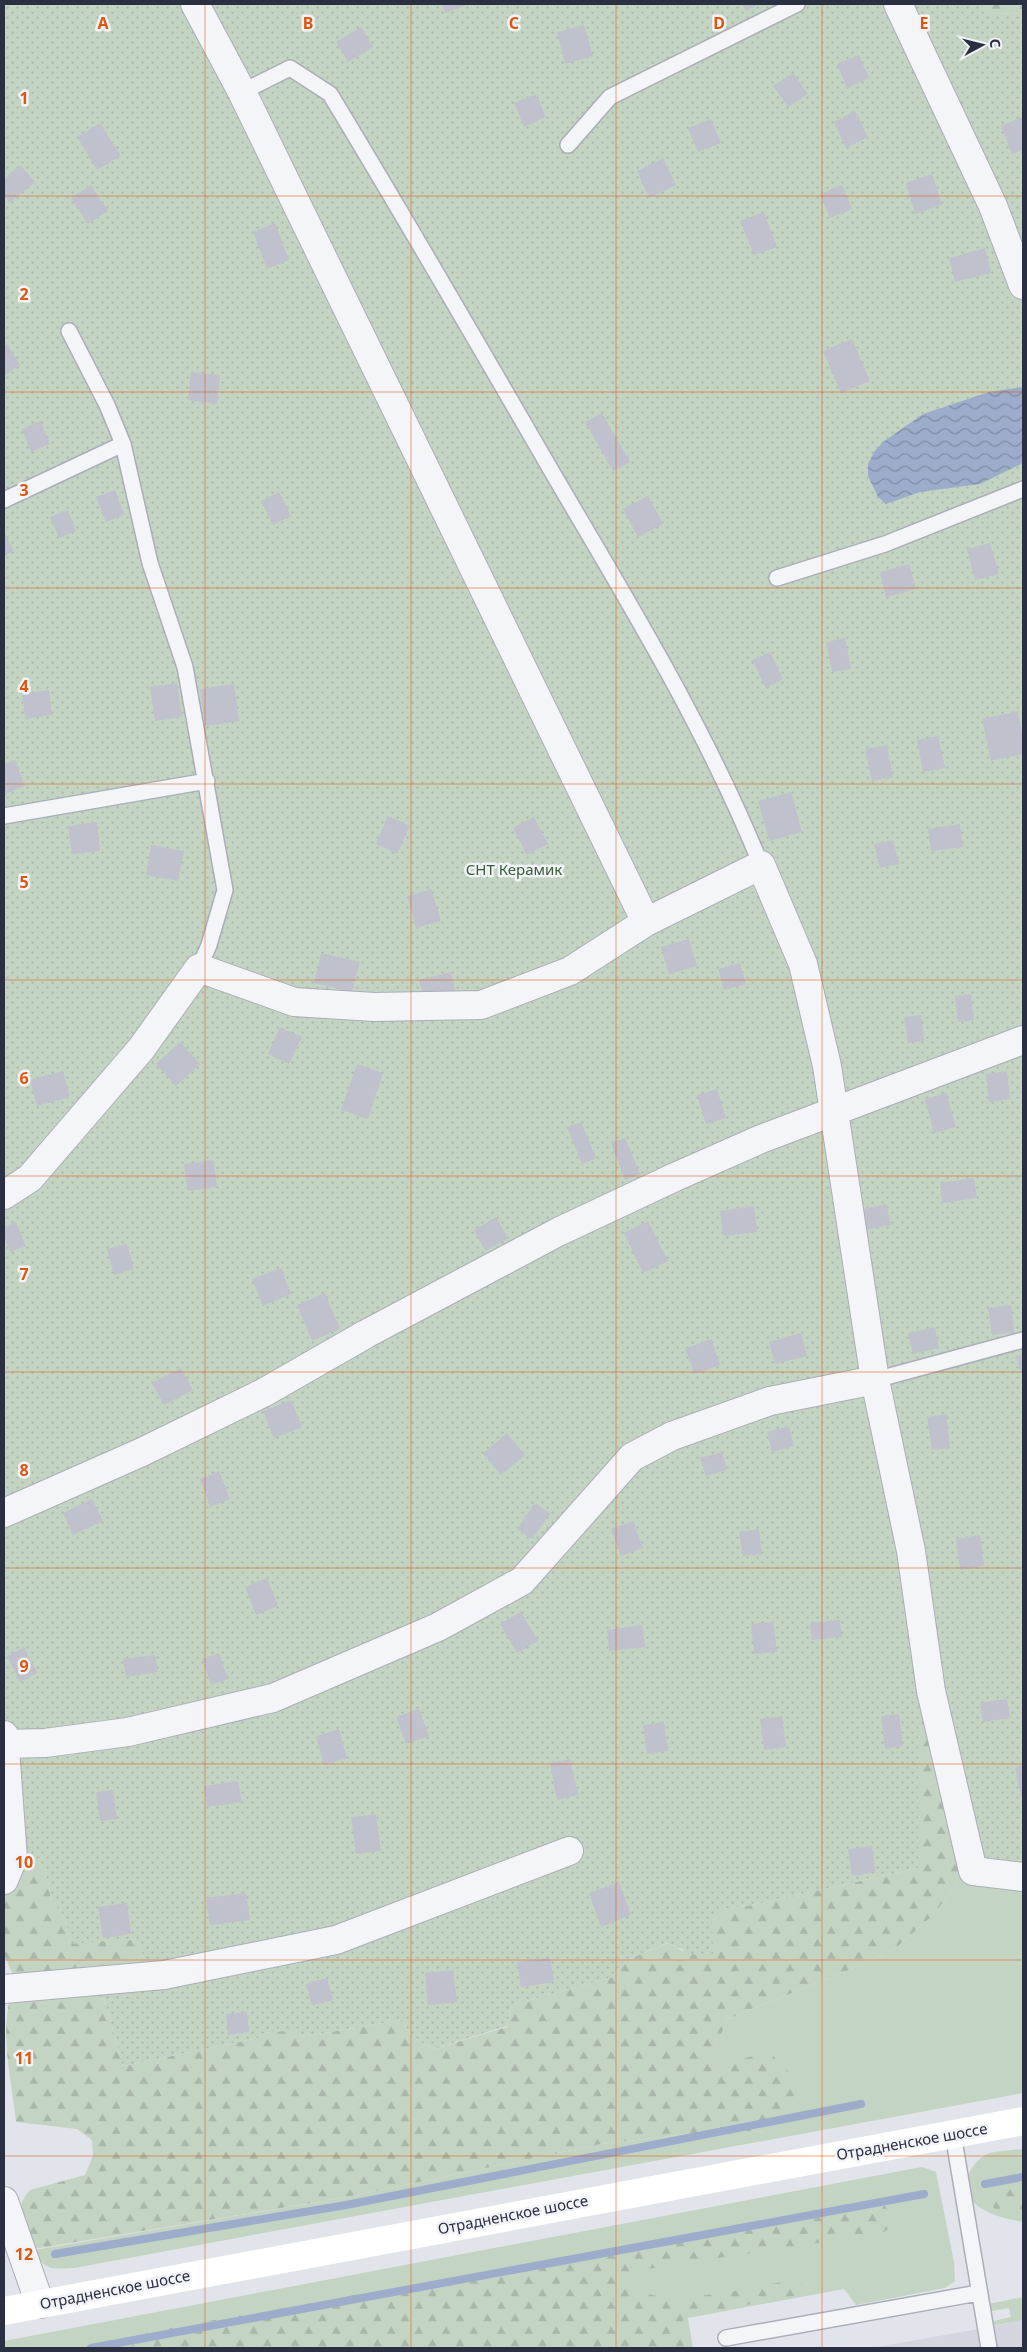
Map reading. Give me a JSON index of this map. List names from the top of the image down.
{
  "streets": {
    "main road": ["Отрадненское шоссе"]
  },
  "parks": ["СНТ Керамик"],
  "north": "right",
  "grid": {
    "columns": [
      "A",
      "B",
      "C",
      "D",
      "E"
    ],
    "rows": [
      "1",
      "2",
      "3",
      "4",
      "5",
      "6",
      "7",
      "8",
      "9",
      "10",
      "11",
      "12"
    ]
  }
}
